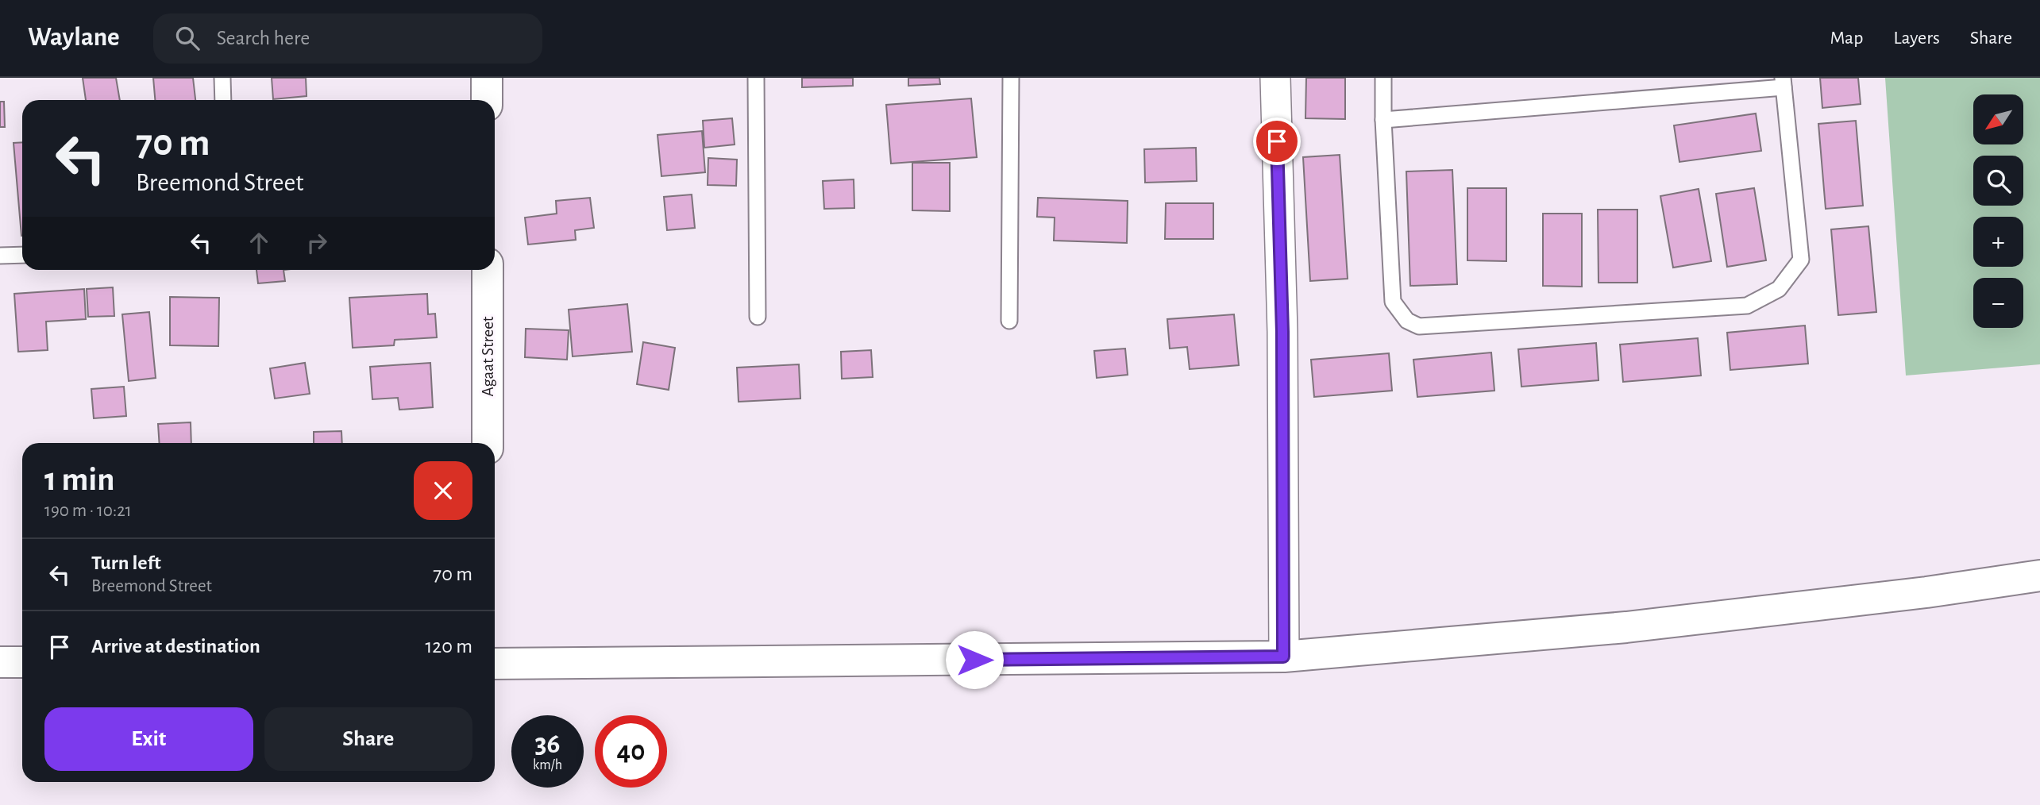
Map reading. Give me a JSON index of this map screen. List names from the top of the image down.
{
  "streets": {
    "street": ["Agaat Street"]
  },
  "north": "bottom left",
  "page": {
    "header": "Waylane",
    "search": "Search here",
    "nav": ["Map", "Layers", "Share"],
    "map_buttons": ["+", "−"],
    "turn": ["70 m", "Breemond Street"],
    "heading": ["1 min", "190 m · 10:21"],
    "list": [
      {
        "name": "Turn left",
        "note": "Breemond Street",
        "value": "70 m"
      },
      {
        "name": "Arrive at destination",
        "value": "120 m"
      }
    ],
    "buttons": ["Exit", "Share"],
    "speed": "36 km/h",
    "limit": "40"
  }
}
